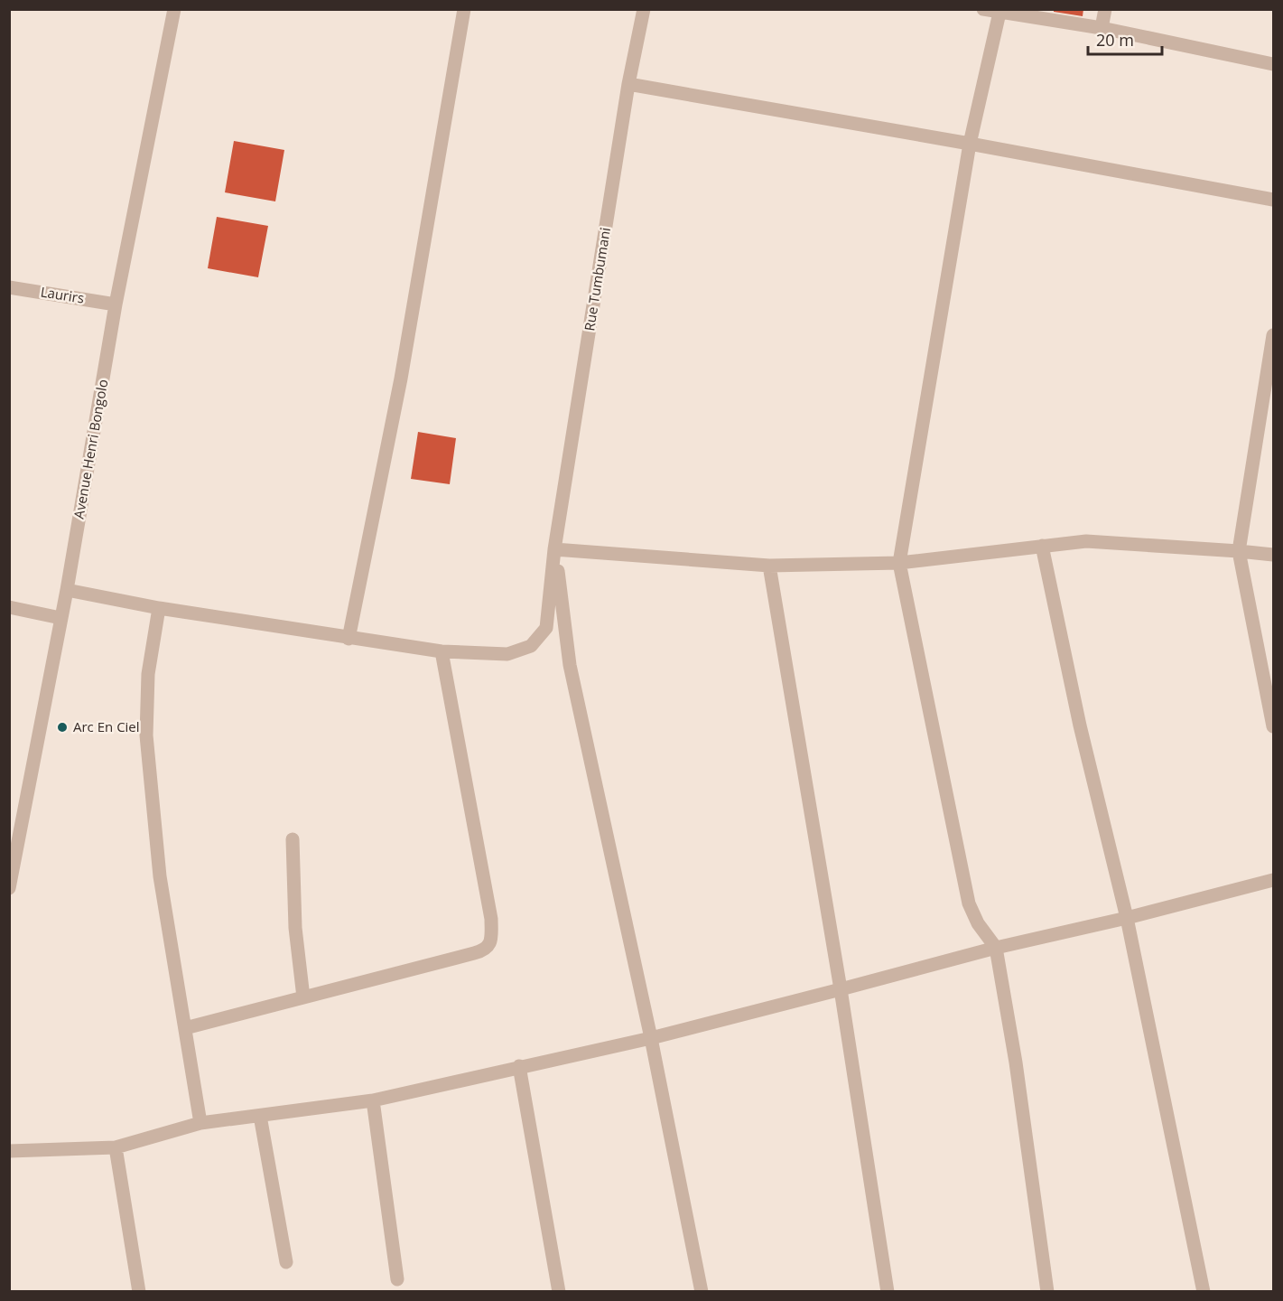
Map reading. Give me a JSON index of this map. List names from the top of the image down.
{
  "streets": {
    "street": ["Rue Tumbumani", "Laurirs", "Avenue Henri Bongolo"]
  },
  "crossings": [
    ["Laurirs", "Avenue Henri Bongolo"]
  ],
  "places": ["Arc En Ciel"],
  "scale_bar": "20 m"
}
